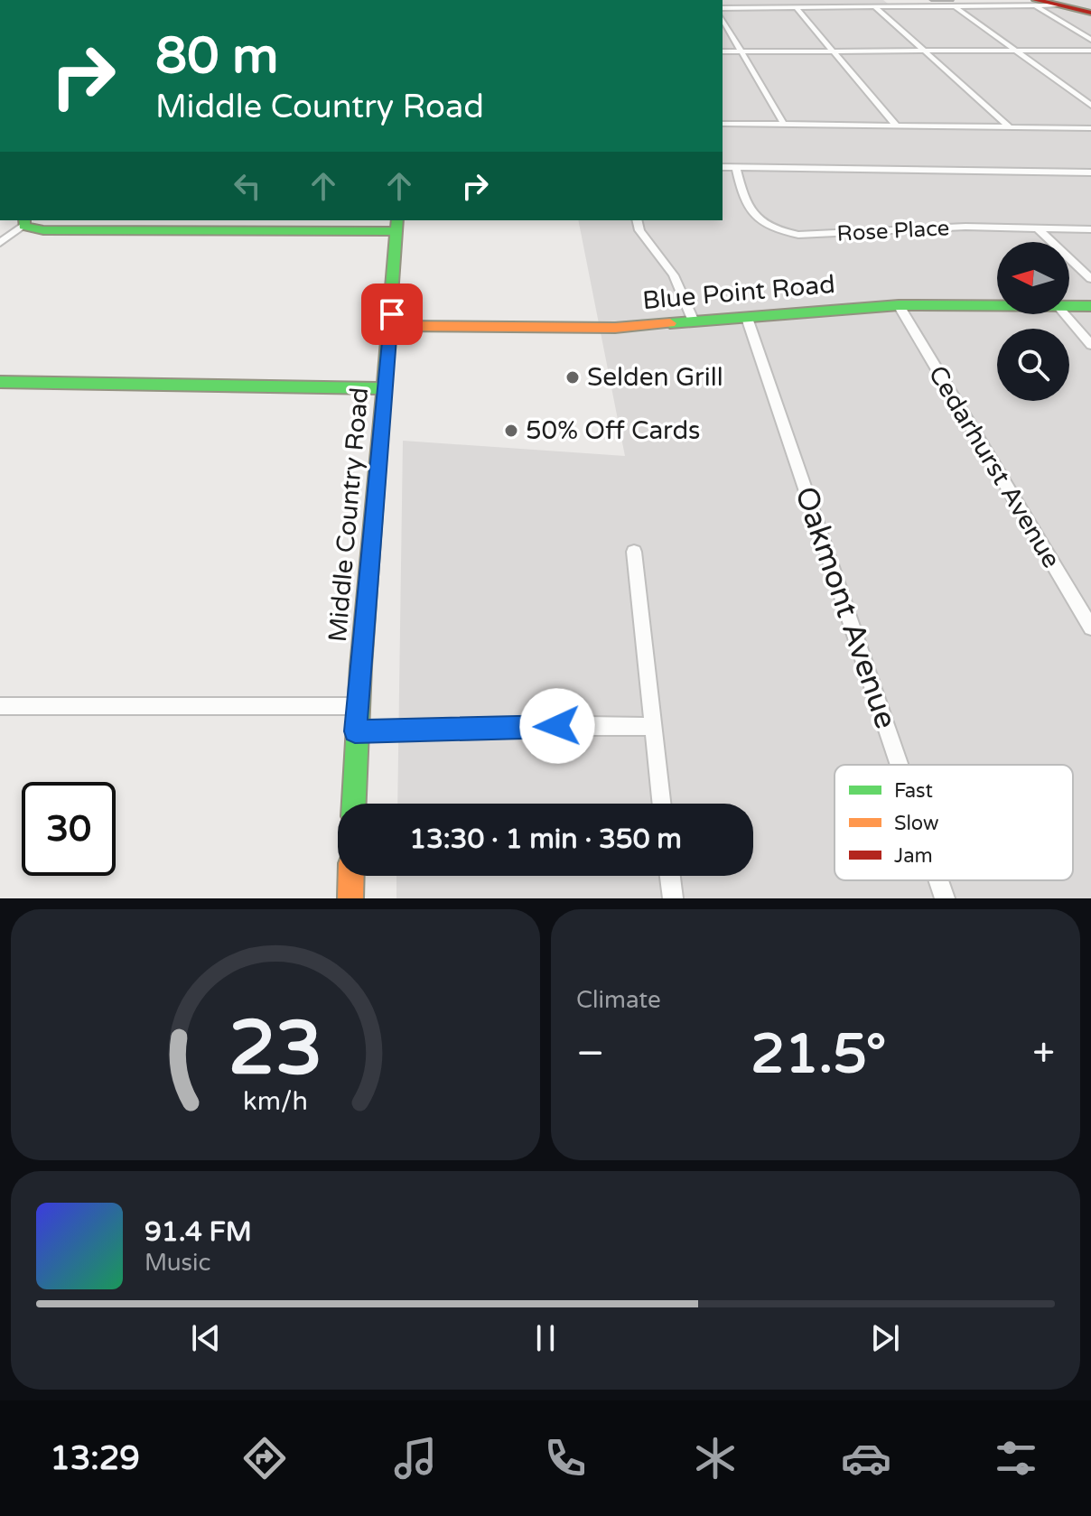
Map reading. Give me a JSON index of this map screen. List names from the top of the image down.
{
  "streets": {
    "street": [
      "Rose Place",
      "Blue Point Road",
      "Cedarhurst Avenue",
      "Middle Country Road",
      "Oakmont Avenue"
    ]
  },
  "crossings": [
    ["Blue Point Road", "Cedarhurst Avenue"],
    ["Blue Point Road", "Middle Country Road"],
    ["Blue Point Road", "Oakmont Avenue"]
  ],
  "places": ["Selden Grill", "50% Off Cards"],
  "legend": ["Fast", "Slow", "Jam"],
  "north": "left",
  "page": {
    "turn": ["80 m", "Middle Country Road"],
    "limit": "30",
    "trip": "13:30 · 1 min · 350 m",
    "tile": "Climate",
    "heat": ["−", "21.5°", "+"],
    "song": ["91.4 FM", "Music"],
    "tabs": "13:29",
    "gauge": ["23", "km/h"]
  }
}
